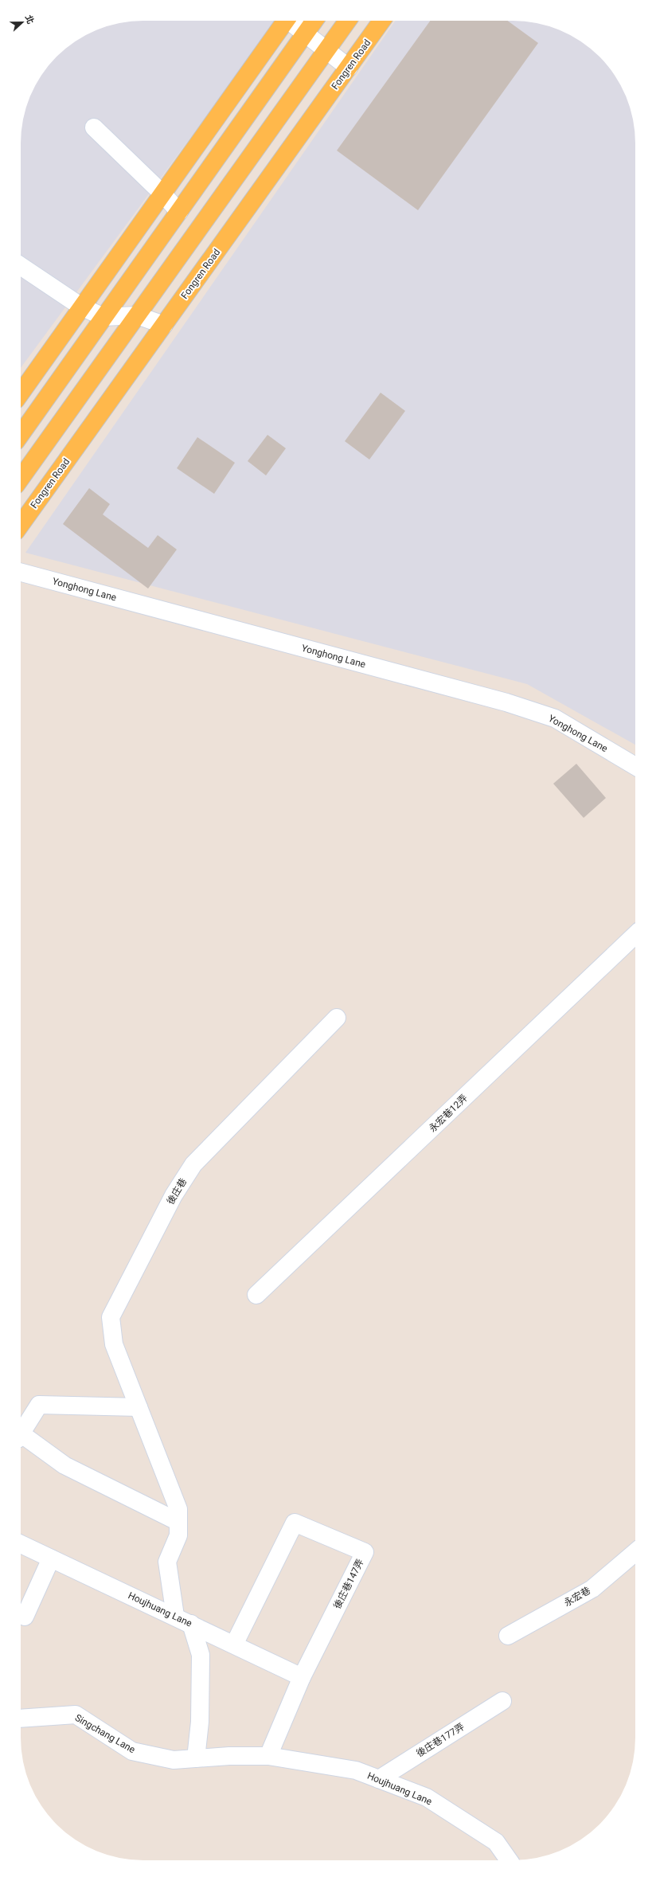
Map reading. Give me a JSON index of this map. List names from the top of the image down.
{
  "streets": {
    "main road": ["Fongren Road"],
    "street": [
      "Yonghong Lane",
      "永宏巷12弄",
      "後庄巷",
      "後庄巷147弄",
      "永宏巷",
      "Houjhuang Lane",
      "Singchang Lane",
      "後庄巷177弄"
    ]
  },
  "crossings": [
    ["後庄巷", "Houjhuang Lane"],
    ["後庄巷147弄", "Houjhuang Lane"],
    ["後庄巷147弄", "Singchang Lane"],
    ["Houjhuang Lane", "Singchang Lane"],
    ["Houjhuang Lane", "後庄巷177弄"]
  ],
  "north": "right"
}
